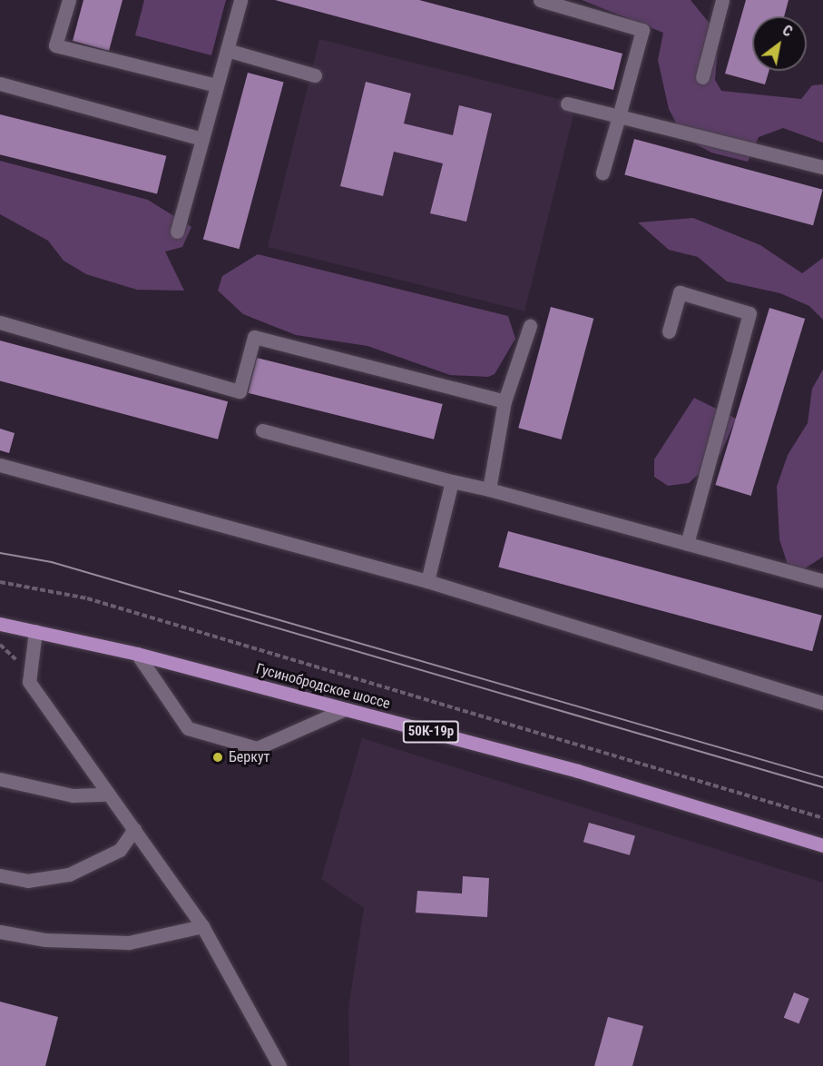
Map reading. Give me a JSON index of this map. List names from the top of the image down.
{
  "streets": {
    "main road": ["Гусинобродское шоссе", "50К-19р"]
  },
  "places": ["Беркут"],
  "north": "top right"
}
